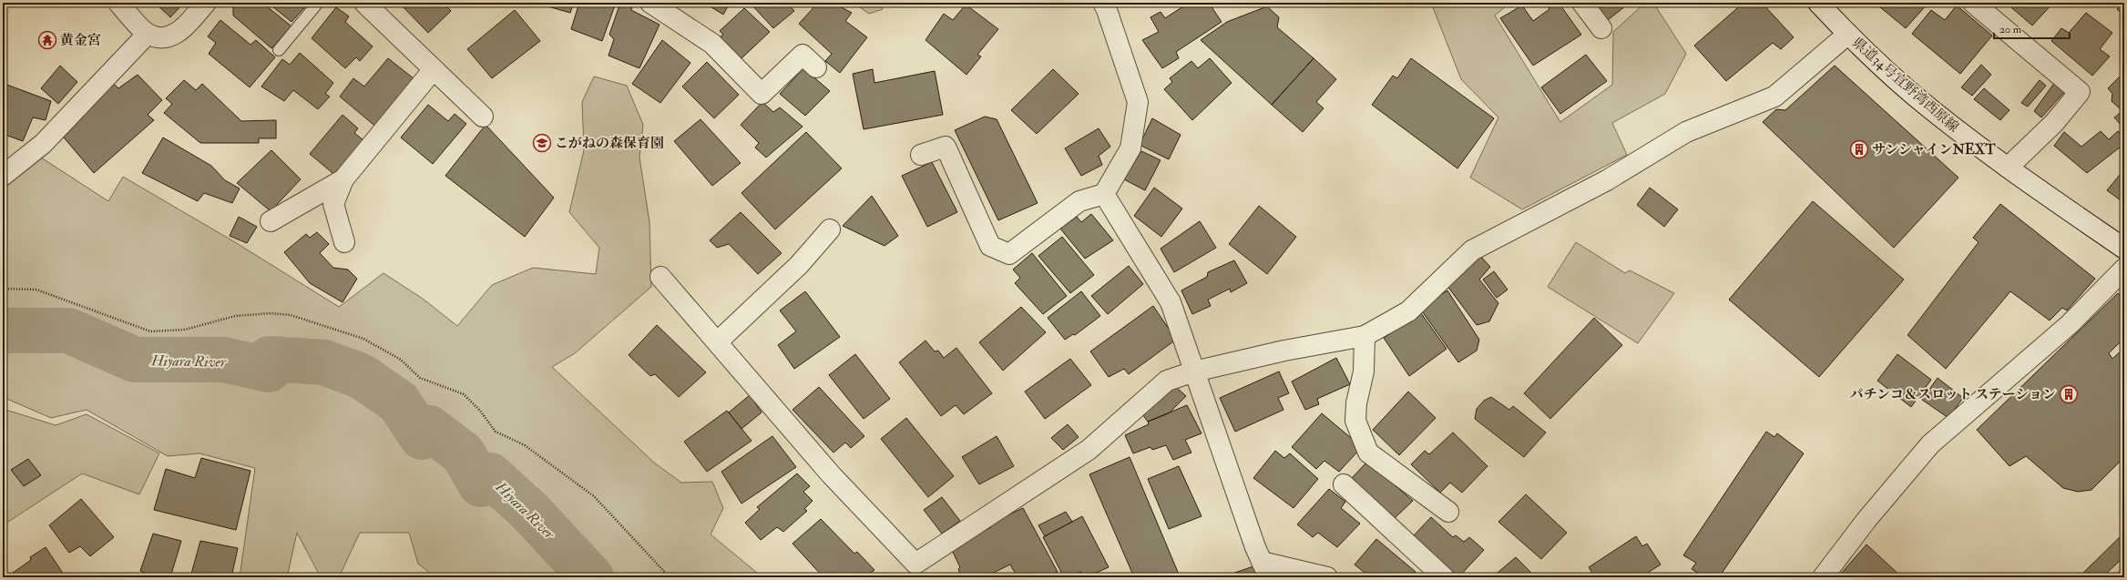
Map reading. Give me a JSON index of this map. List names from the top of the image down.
{
  "streets": {
    "street": ["県道34号宜野湾西原線"]
  },
  "water": ["Hiyara River"],
  "places": {
    "temple": ["黄金宮"],
    "school or university": ["こがねの森保育園"],
    "building": ["サンシャインNEXT", "パチンコ＆スロット ステーション"]
  },
  "scale_bar": "20 m"
}
